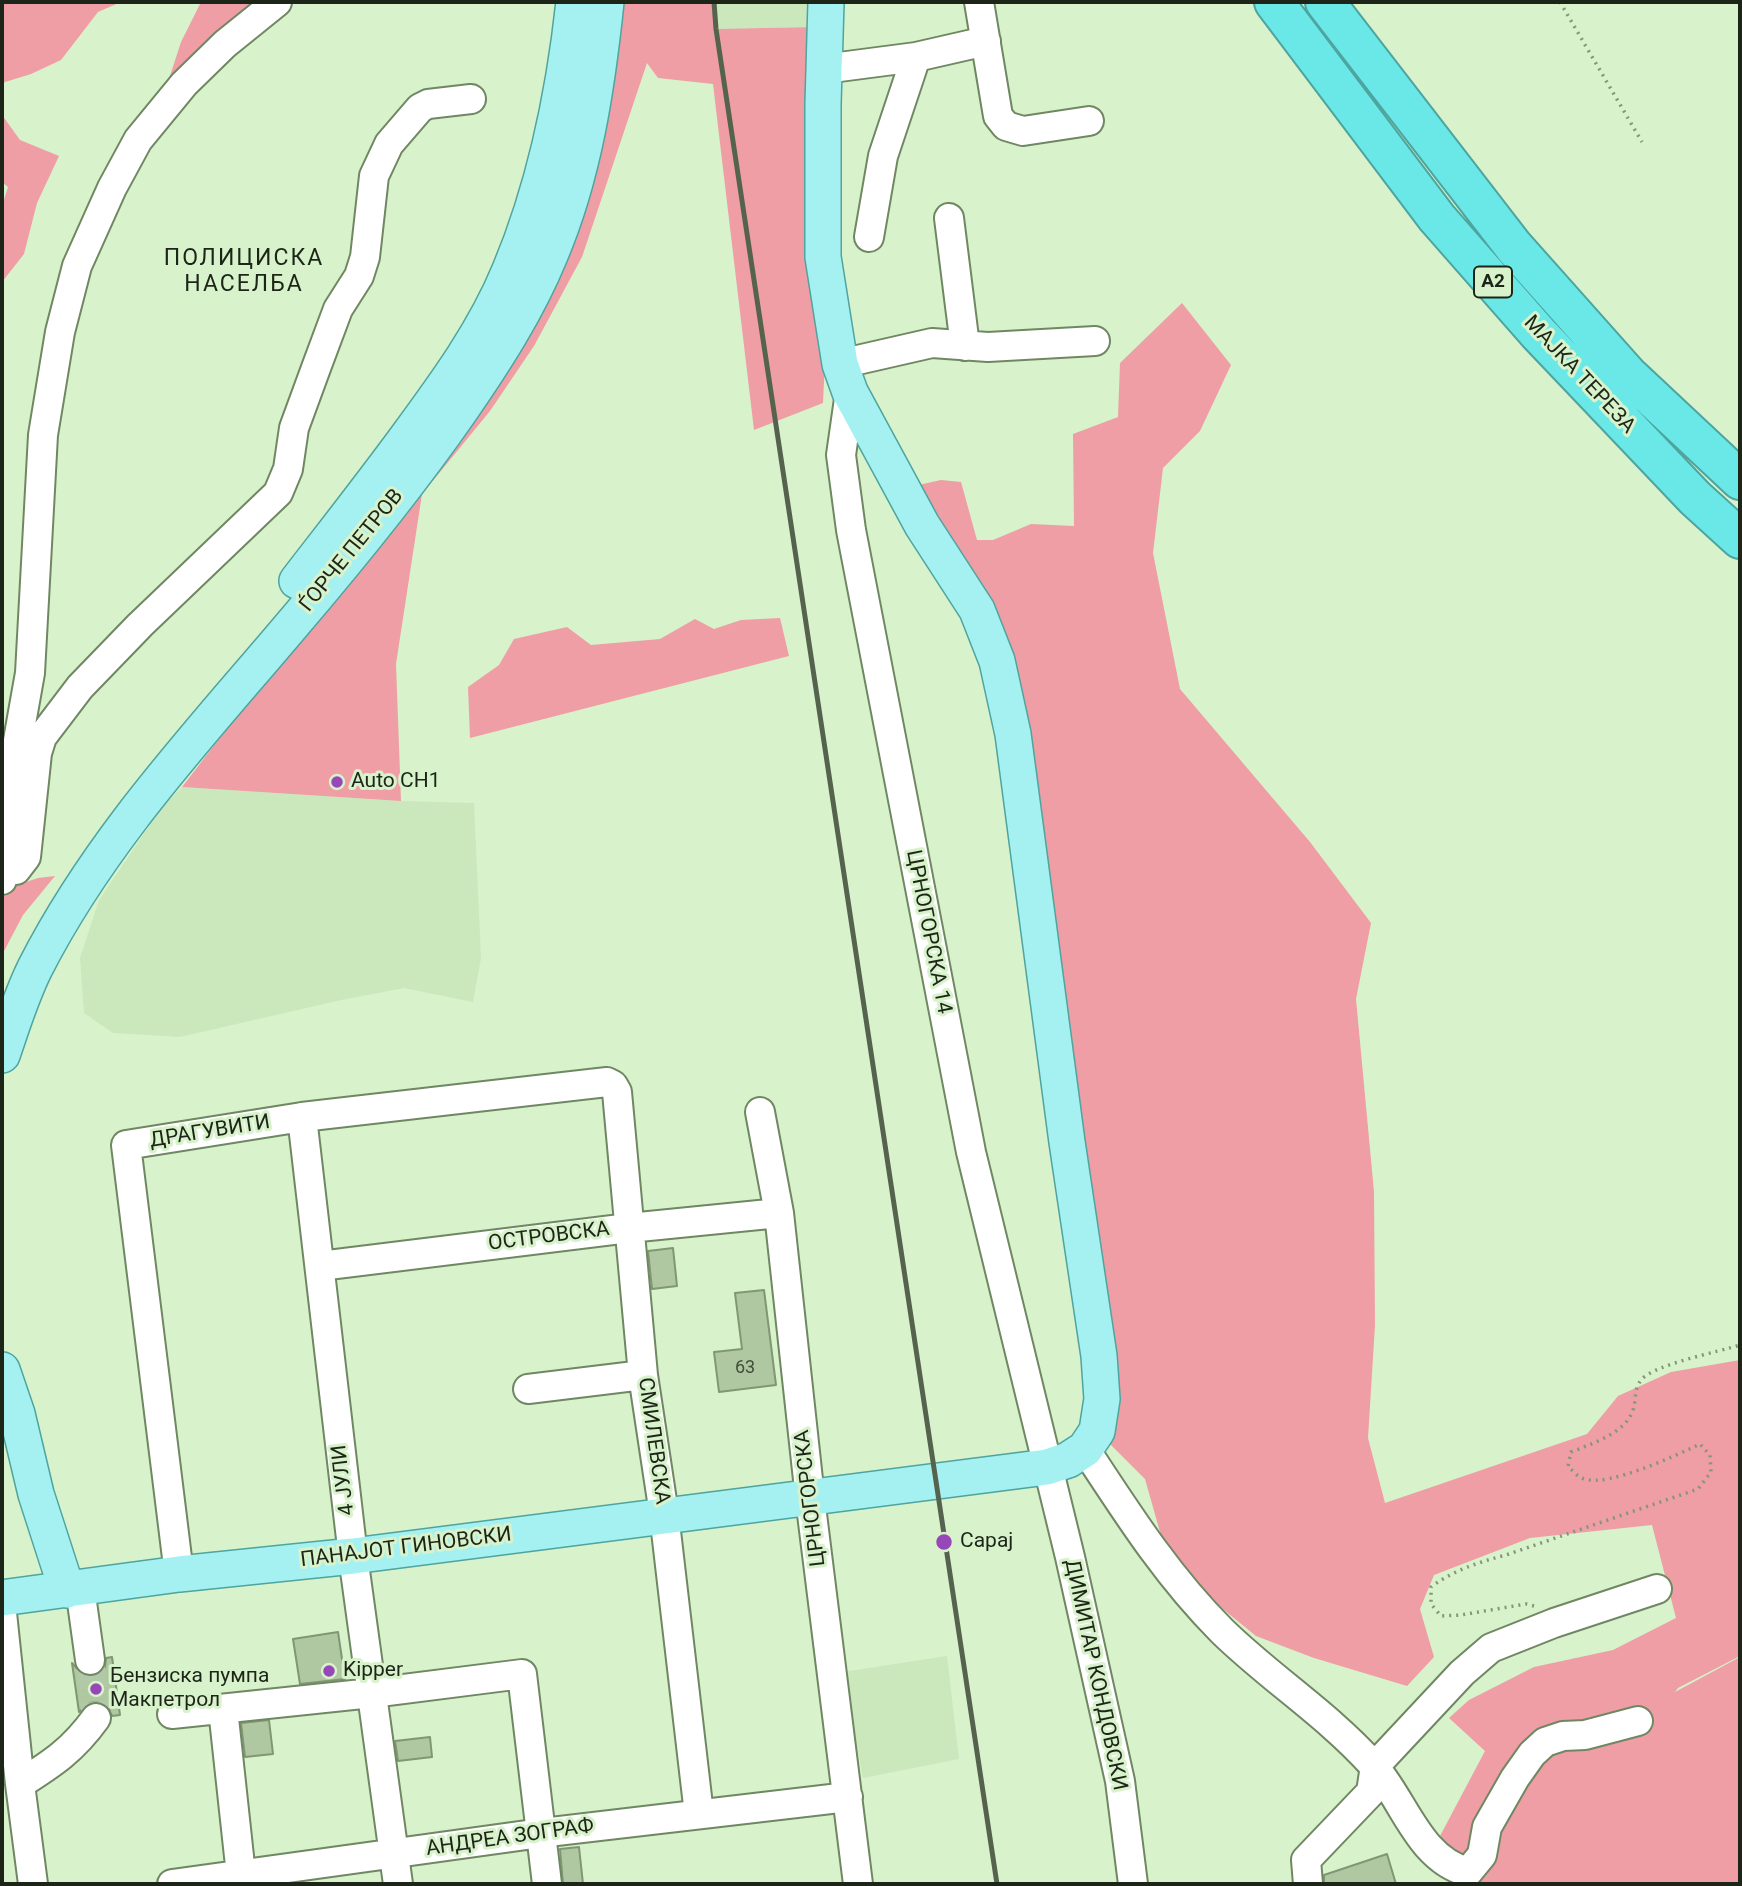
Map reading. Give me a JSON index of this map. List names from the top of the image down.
{
  "streets": {
    "highway": ["A2", "МАЈКА ТЕРЕЗА"],
    "main road": ["ЃОРЧЕ ПЕТРОВ", "ПАНАЈОТ ГИНОВСКИ"],
    "street": [
      "ЦРНОГОРСКА 14",
      "ДРАГУВИТИ",
      "ОСТРОВСКА",
      "СМИЛЕВСКА",
      "4 ЈУЛИ",
      "ЦРНОГОРСКА",
      "ДИМИТАР КОНДОВСКИ",
      "АНДРЕА ЗОГРАФ"
    ]
  },
  "crossings": [
    ["ЦРНОГОРСКА 14", "ПАНАЈОТ ГИНОВСКИ"],
    ["ЦРНОГОРСКА 14", "ДИМИТАР КОНДОВСКИ"],
    ["ДРАГУВИТИ", "СМИЛЕВСКА"],
    ["ДРАГУВИТИ", "4 ЈУЛИ"],
    ["ДРАГУВИТИ", "ПАНАЈОТ ГИНОВСКИ"],
    ["ОСТРОВСКА", "СМИЛЕВСКА"],
    ["ОСТРОВСКА", "4 ЈУЛИ"],
    ["ОСТРОВСКА", "ЦРНОГОРСКА"],
    ["СМИЛЕВСКА", "ПАНАЈОТ ГИНОВСКИ"],
    ["СМИЛЕВСКА", "АНДРЕА ЗОГРАФ"],
    ["4 ЈУЛИ", "ПАНАЈОТ ГИНОВСКИ"],
    ["4 ЈУЛИ", "АНДРЕА ЗОГРАФ"],
    ["ЦРНОГОРСКА", "ПАНАЈОТ ГИНОВСКИ"],
    ["ЦРНОГОРСКА", "АНДРЕА ЗОГРАФ"],
    ["ПАНАЈОТ ГИНОВСКИ", "ДИМИТАР КОНДОВСКИ"]
  ],
  "districts": ["ПОЛИЦИСКА НАСЕЛБА"],
  "places": [
    "Auto CH1",
    "Сарај",
    "Kipper",
    "Бензиска пумпа Макпетрол"
  ],
  "house_numbers": ["63"]
}
